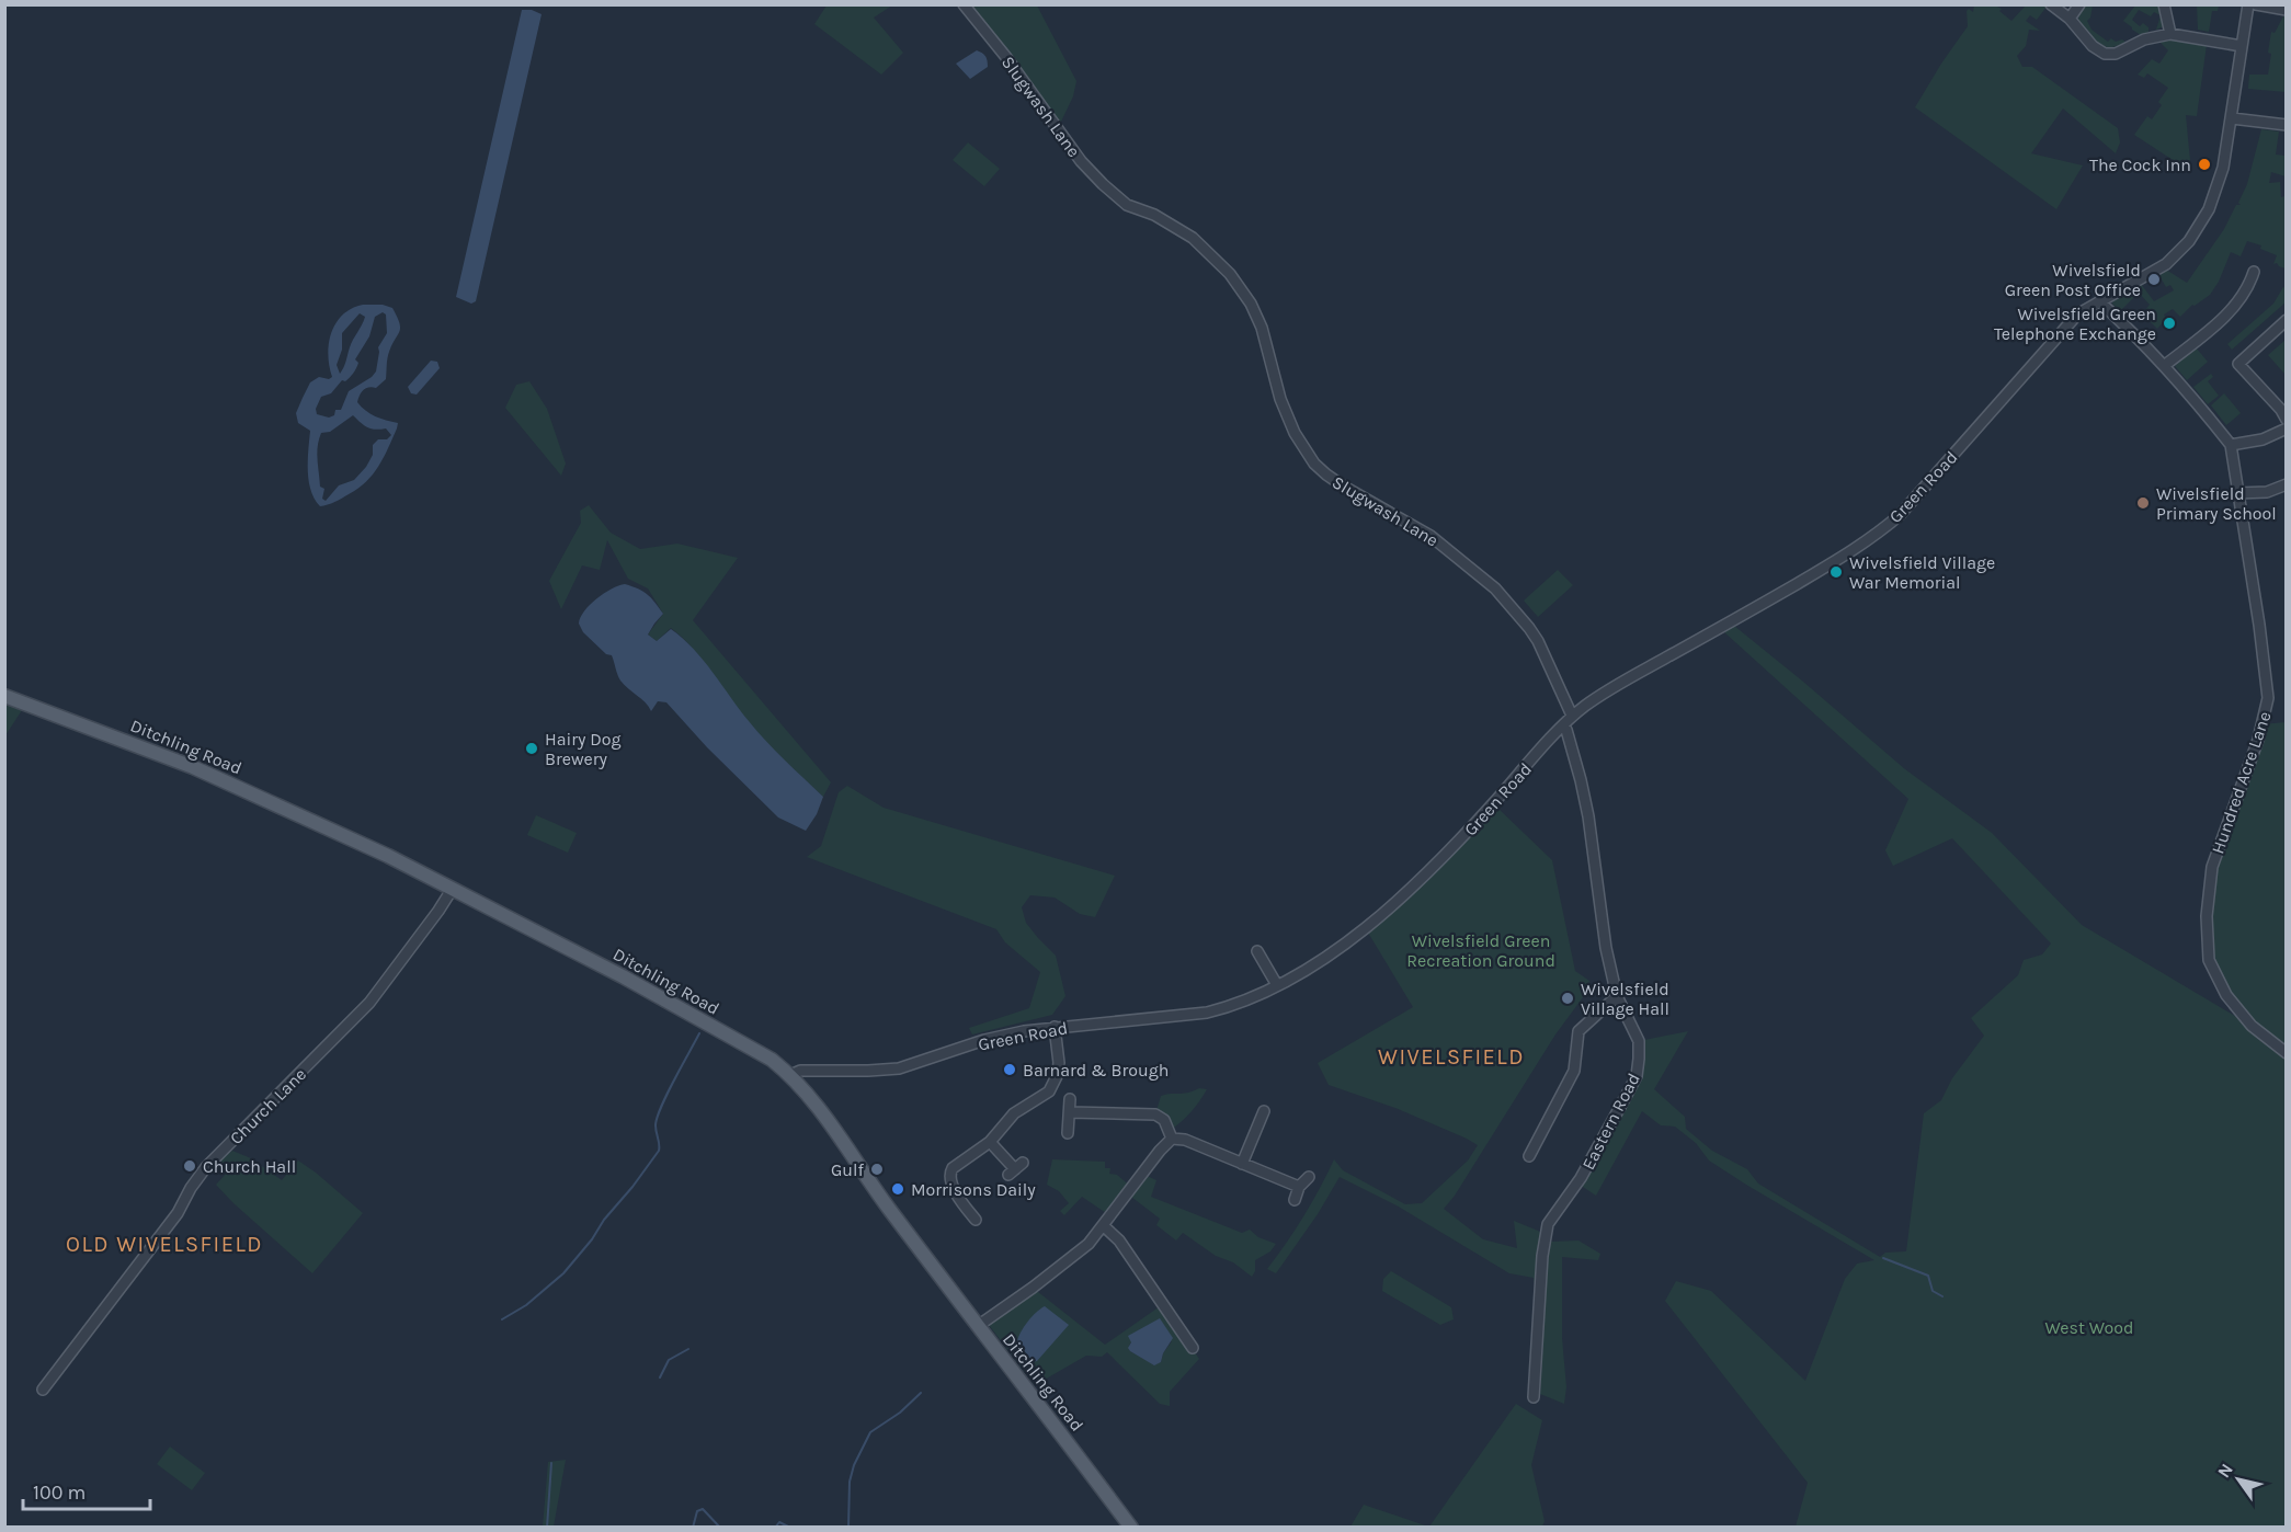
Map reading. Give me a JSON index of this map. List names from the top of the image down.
{
  "streets": {
    "main road": ["Ditchling Road"],
    "street": [
      "Slugwash Lane",
      "Green Road",
      "Hundred Acre Lane",
      "Church Lane",
      "Eastern Road"
    ]
  },
  "crossings": [
    ["Slugwash Lane", "Green Road"],
    ["Green Road", "Ditchling Road"],
    ["Green Road", "Eastern Road"],
    ["Ditchling Road", "Church Lane"]
  ],
  "districts": ["WIVELSFIELD", "OLD WIVELSFIELD"],
  "parks": ["Wivelsfield Green Recreation Ground", "West Wood"],
  "places": [
    "The Cock Inn",
    "Wivelsfield Green Post Office",
    "Wivelsfield Green Telephone Exchange",
    "Wivelsfield Primary School",
    "Wivelsfield Village War Memorial",
    "Hairy Dog Brewery",
    "Wivelsfield Village Hall",
    "Barnard & Brough",
    "Church Hall",
    "Gulf",
    "Morrisons Daily"
  ],
  "scale_bar": "100 m",
  "north": "top left"
}
